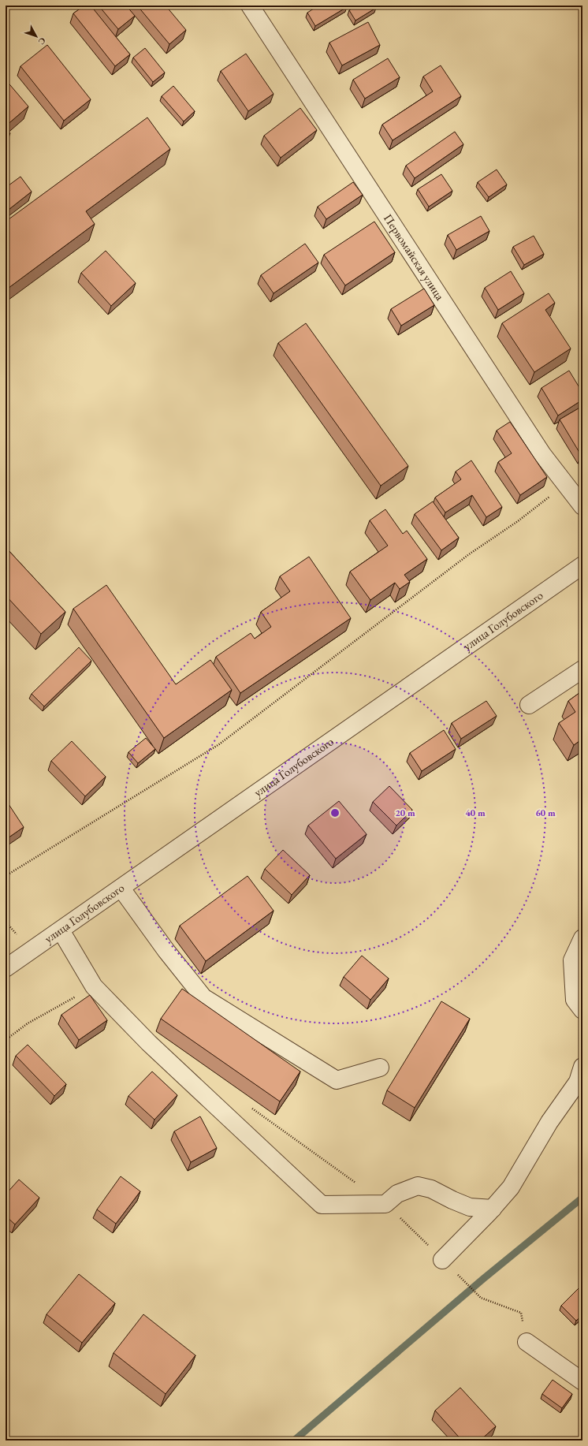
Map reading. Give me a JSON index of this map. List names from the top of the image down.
{
  "streets": {
    "street": ["Первомайская улица", "улица Голубовского"]
  },
  "north": "bottom right",
  "rings": ["20 m", "40 m", "60 m"]
}
